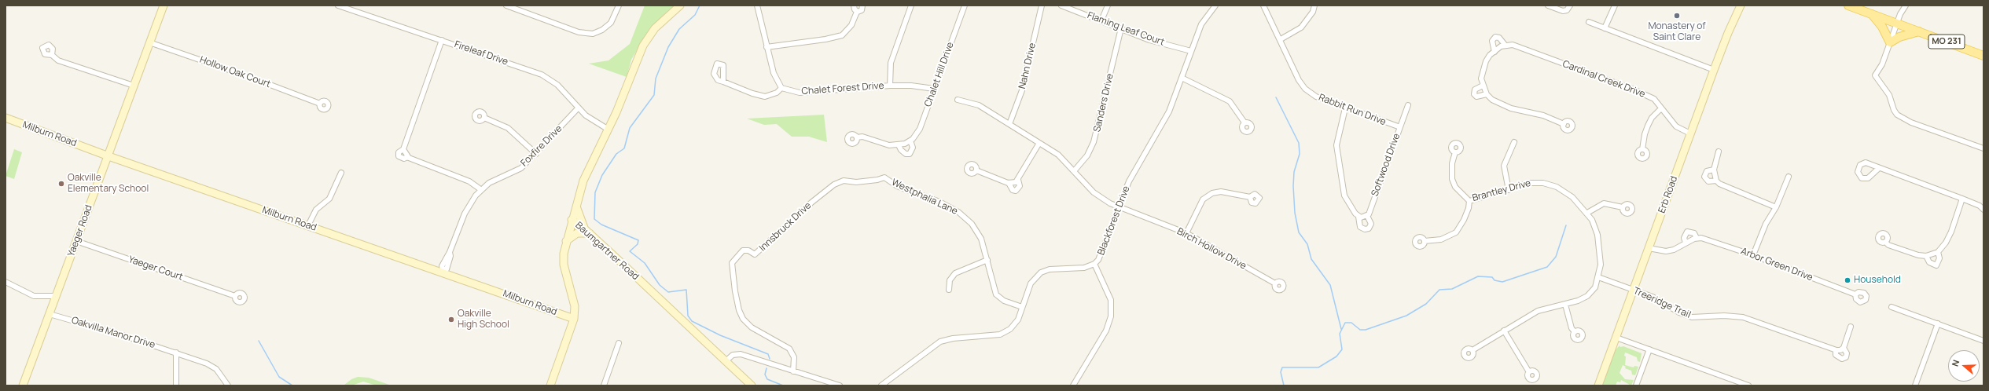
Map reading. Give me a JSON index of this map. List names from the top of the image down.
{
  "streets": {
    "main road": ["MO 231"],
    "street": [
      "Flaming Leaf Court",
      "Fireleaf Drive",
      "Nahn Drive",
      "Hollow Oak Court",
      "Chalet Hill Drive",
      "Cardinal Creek Drive",
      "Chalet Forest Drive",
      "Sanders Drive",
      "Rabbit Run Drive",
      "Milburn Road",
      "Foxfire Drive",
      "Softwood Drive",
      "Brantley Drive",
      "Erb Road",
      "Westphalia Lane",
      "Blackforest Drive",
      "Innsbruck Drive",
      "Yaeger Road",
      "Birch Hollow Drive",
      "Baumgartner Road",
      "Arbor Green Drive",
      "Yaeger Court",
      "Treeridge Trail",
      "Oakvilla Manor Drive"
    ]
  },
  "crossings": [
    ["Flaming Leaf Court", "Sanders Drive"],
    ["Flaming Leaf Court", "Blackforest Drive"],
    ["Fireleaf Drive", "Foxfire Drive"],
    ["Fireleaf Drive", "Baumgartner Road"],
    ["Nahn Drive", "Birch Hollow Drive"],
    ["Hollow Oak Court", "Yaeger Road"],
    ["Chalet Hill Drive", "Chalet Forest Drive"],
    ["Cardinal Creek Drive", "Erb Road"],
    ["Sanders Drive", "Birch Hollow Drive"],
    ["Rabbit Run Drive", "Softwood Drive"],
    ["Milburn Road", "Foxfire Drive"],
    ["Milburn Road", "Yaeger Road"],
    ["Brantley Drive", "Treeridge Trail"],
    ["Erb Road", "Treeridge Trail"],
    ["Westphalia Lane", "Blackforest Drive"],
    ["Westphalia Lane", "Innsbruck Drive"],
    ["Blackforest Drive", "Birch Hollow Drive"],
    ["Yaeger Road", "Yaeger Court"],
    ["Yaeger Road", "Oakvilla Manor Drive"]
  ],
  "places": [
    "Monastery of Saint Clare",
    "Oakville Elementary School",
    "Household",
    "Oakville High School"
  ],
  "north": "left"
}
